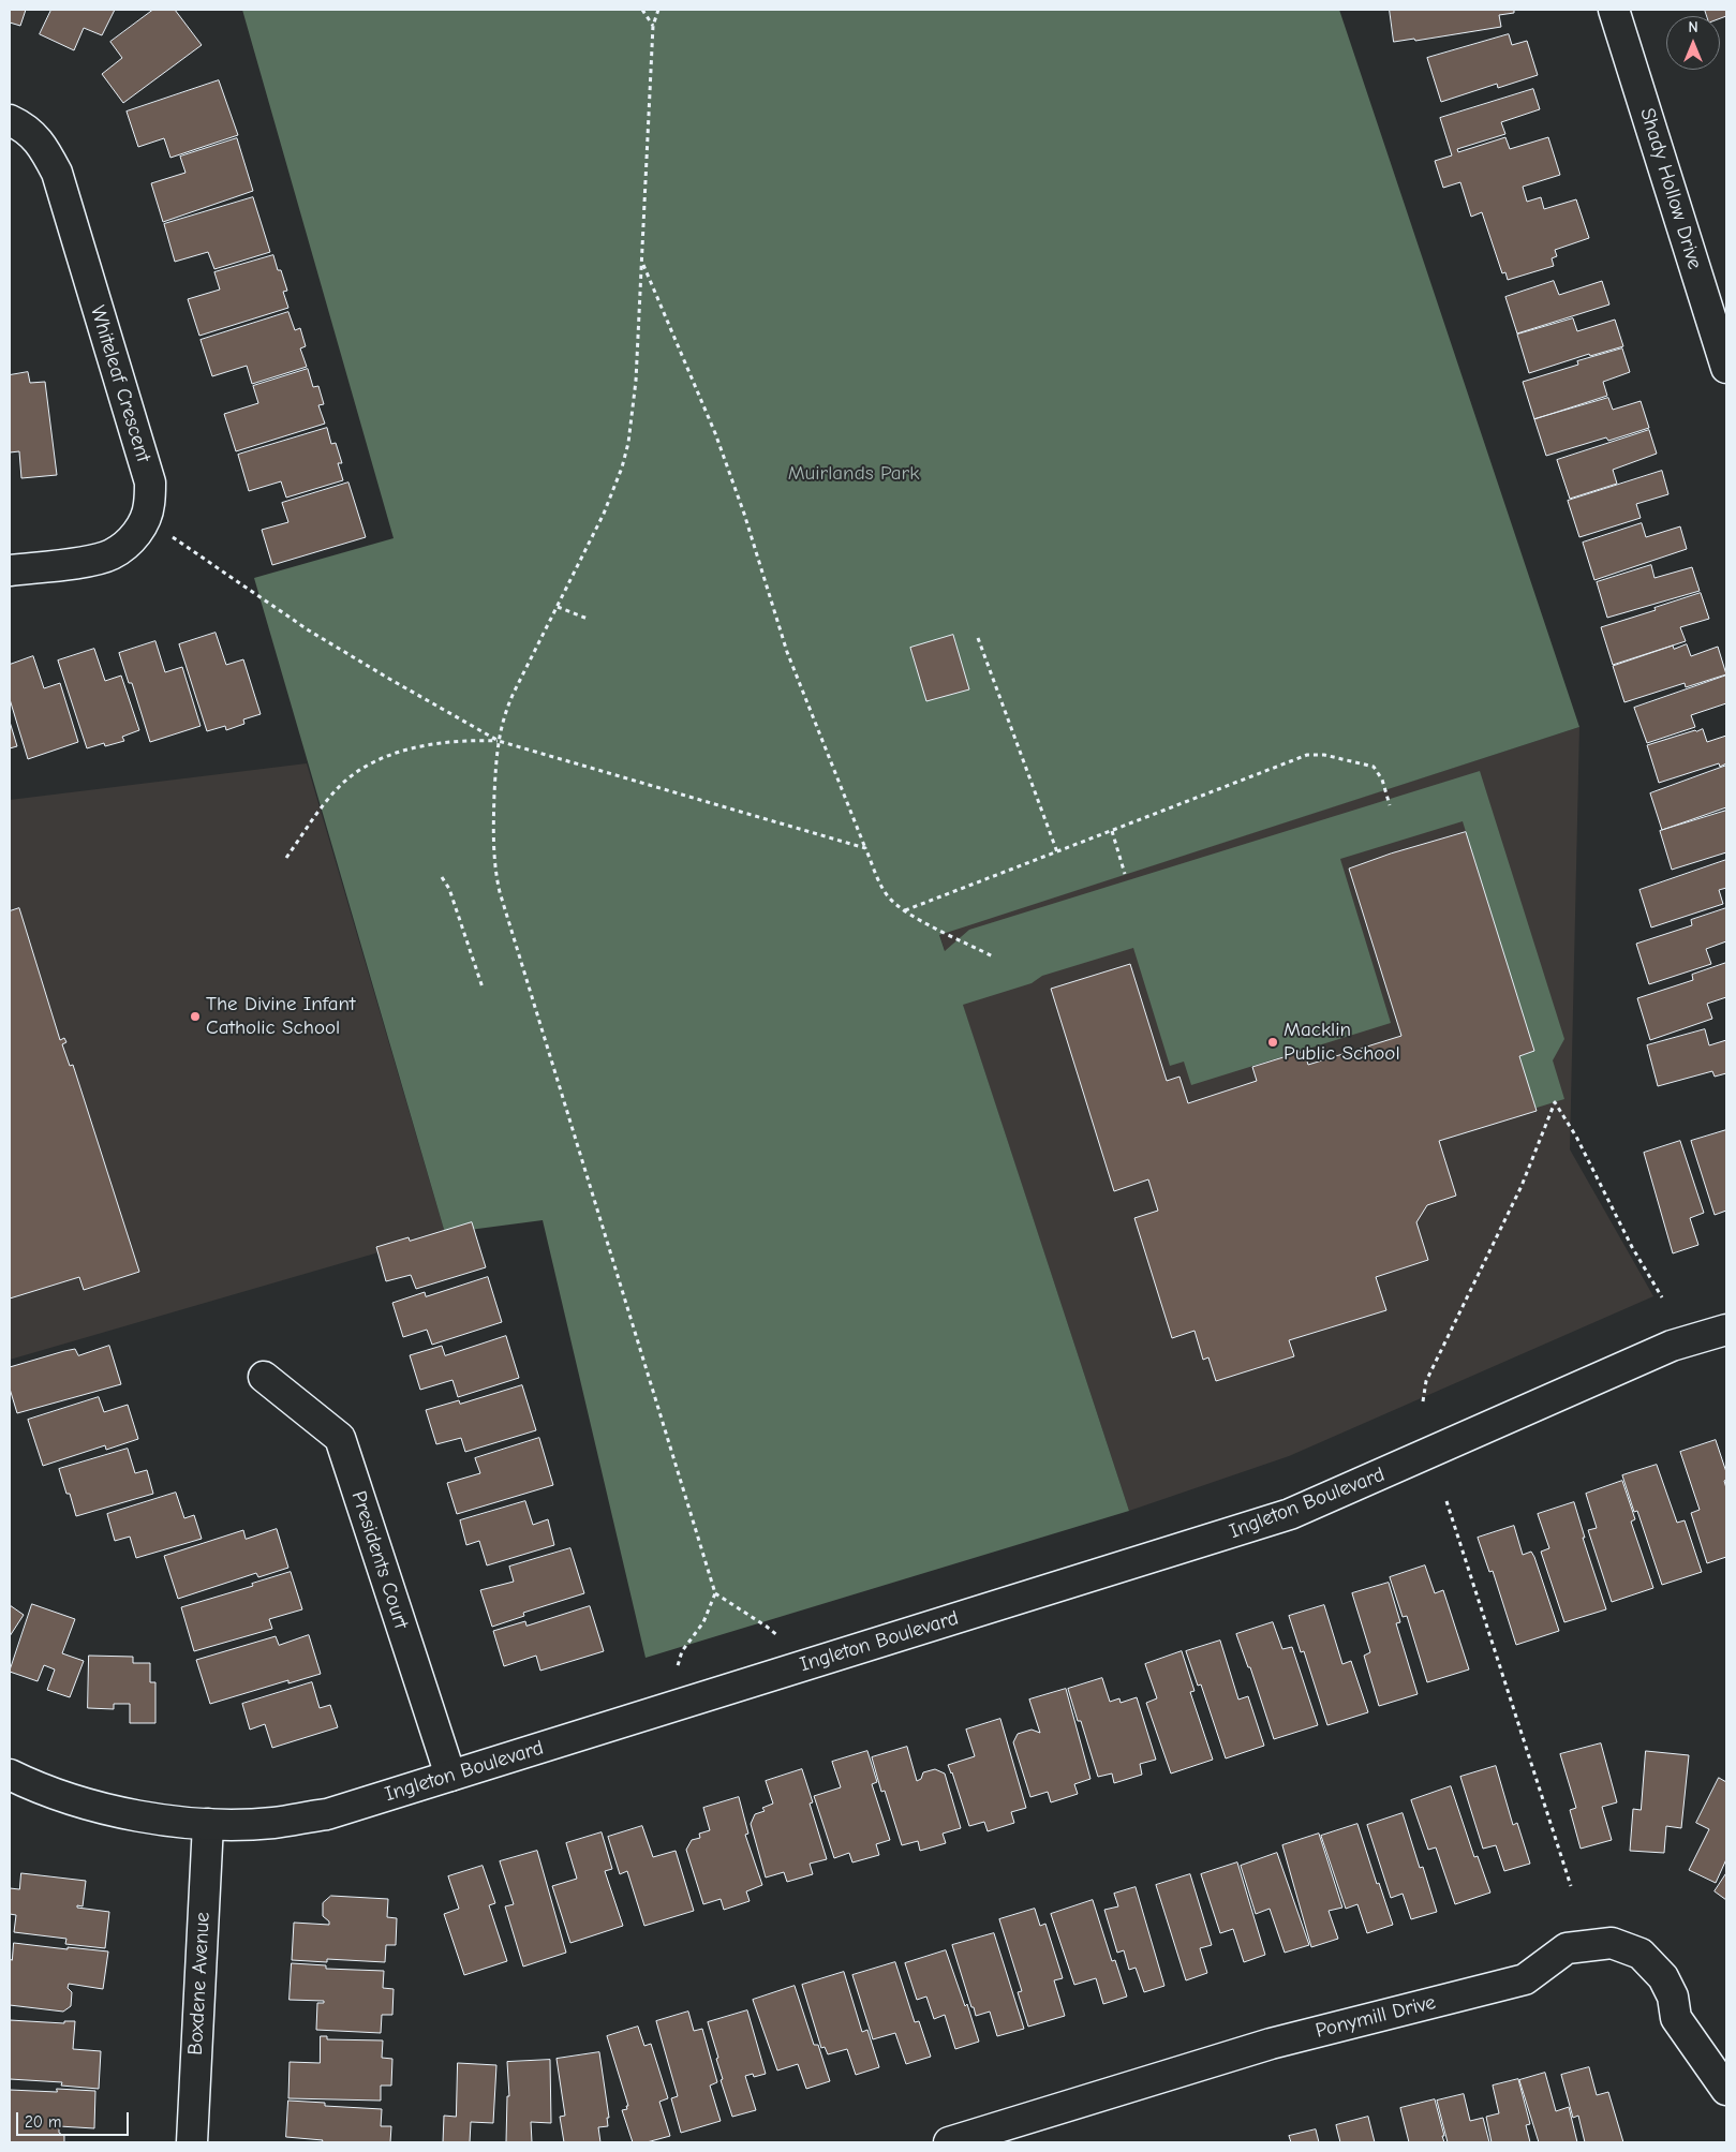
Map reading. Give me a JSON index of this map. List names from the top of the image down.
{
  "streets": {
    "street": [
      "Shady Hollow Drive",
      "Whiteleaf Crescent",
      "Ingleton Boulevard",
      "Presidents Court",
      "Boxdene Avenue",
      "Ponymill Drive"
    ]
  },
  "crossings": [
    ["Ingleton Boulevard", "Presidents Court"],
    ["Ingleton Boulevard", "Boxdene Avenue"]
  ],
  "parks": ["Muirlands Park"],
  "places": ["The Divine Infant Catholic School", "Macklin Public School"],
  "scale_bar": "20 m",
  "north": "top"
}
